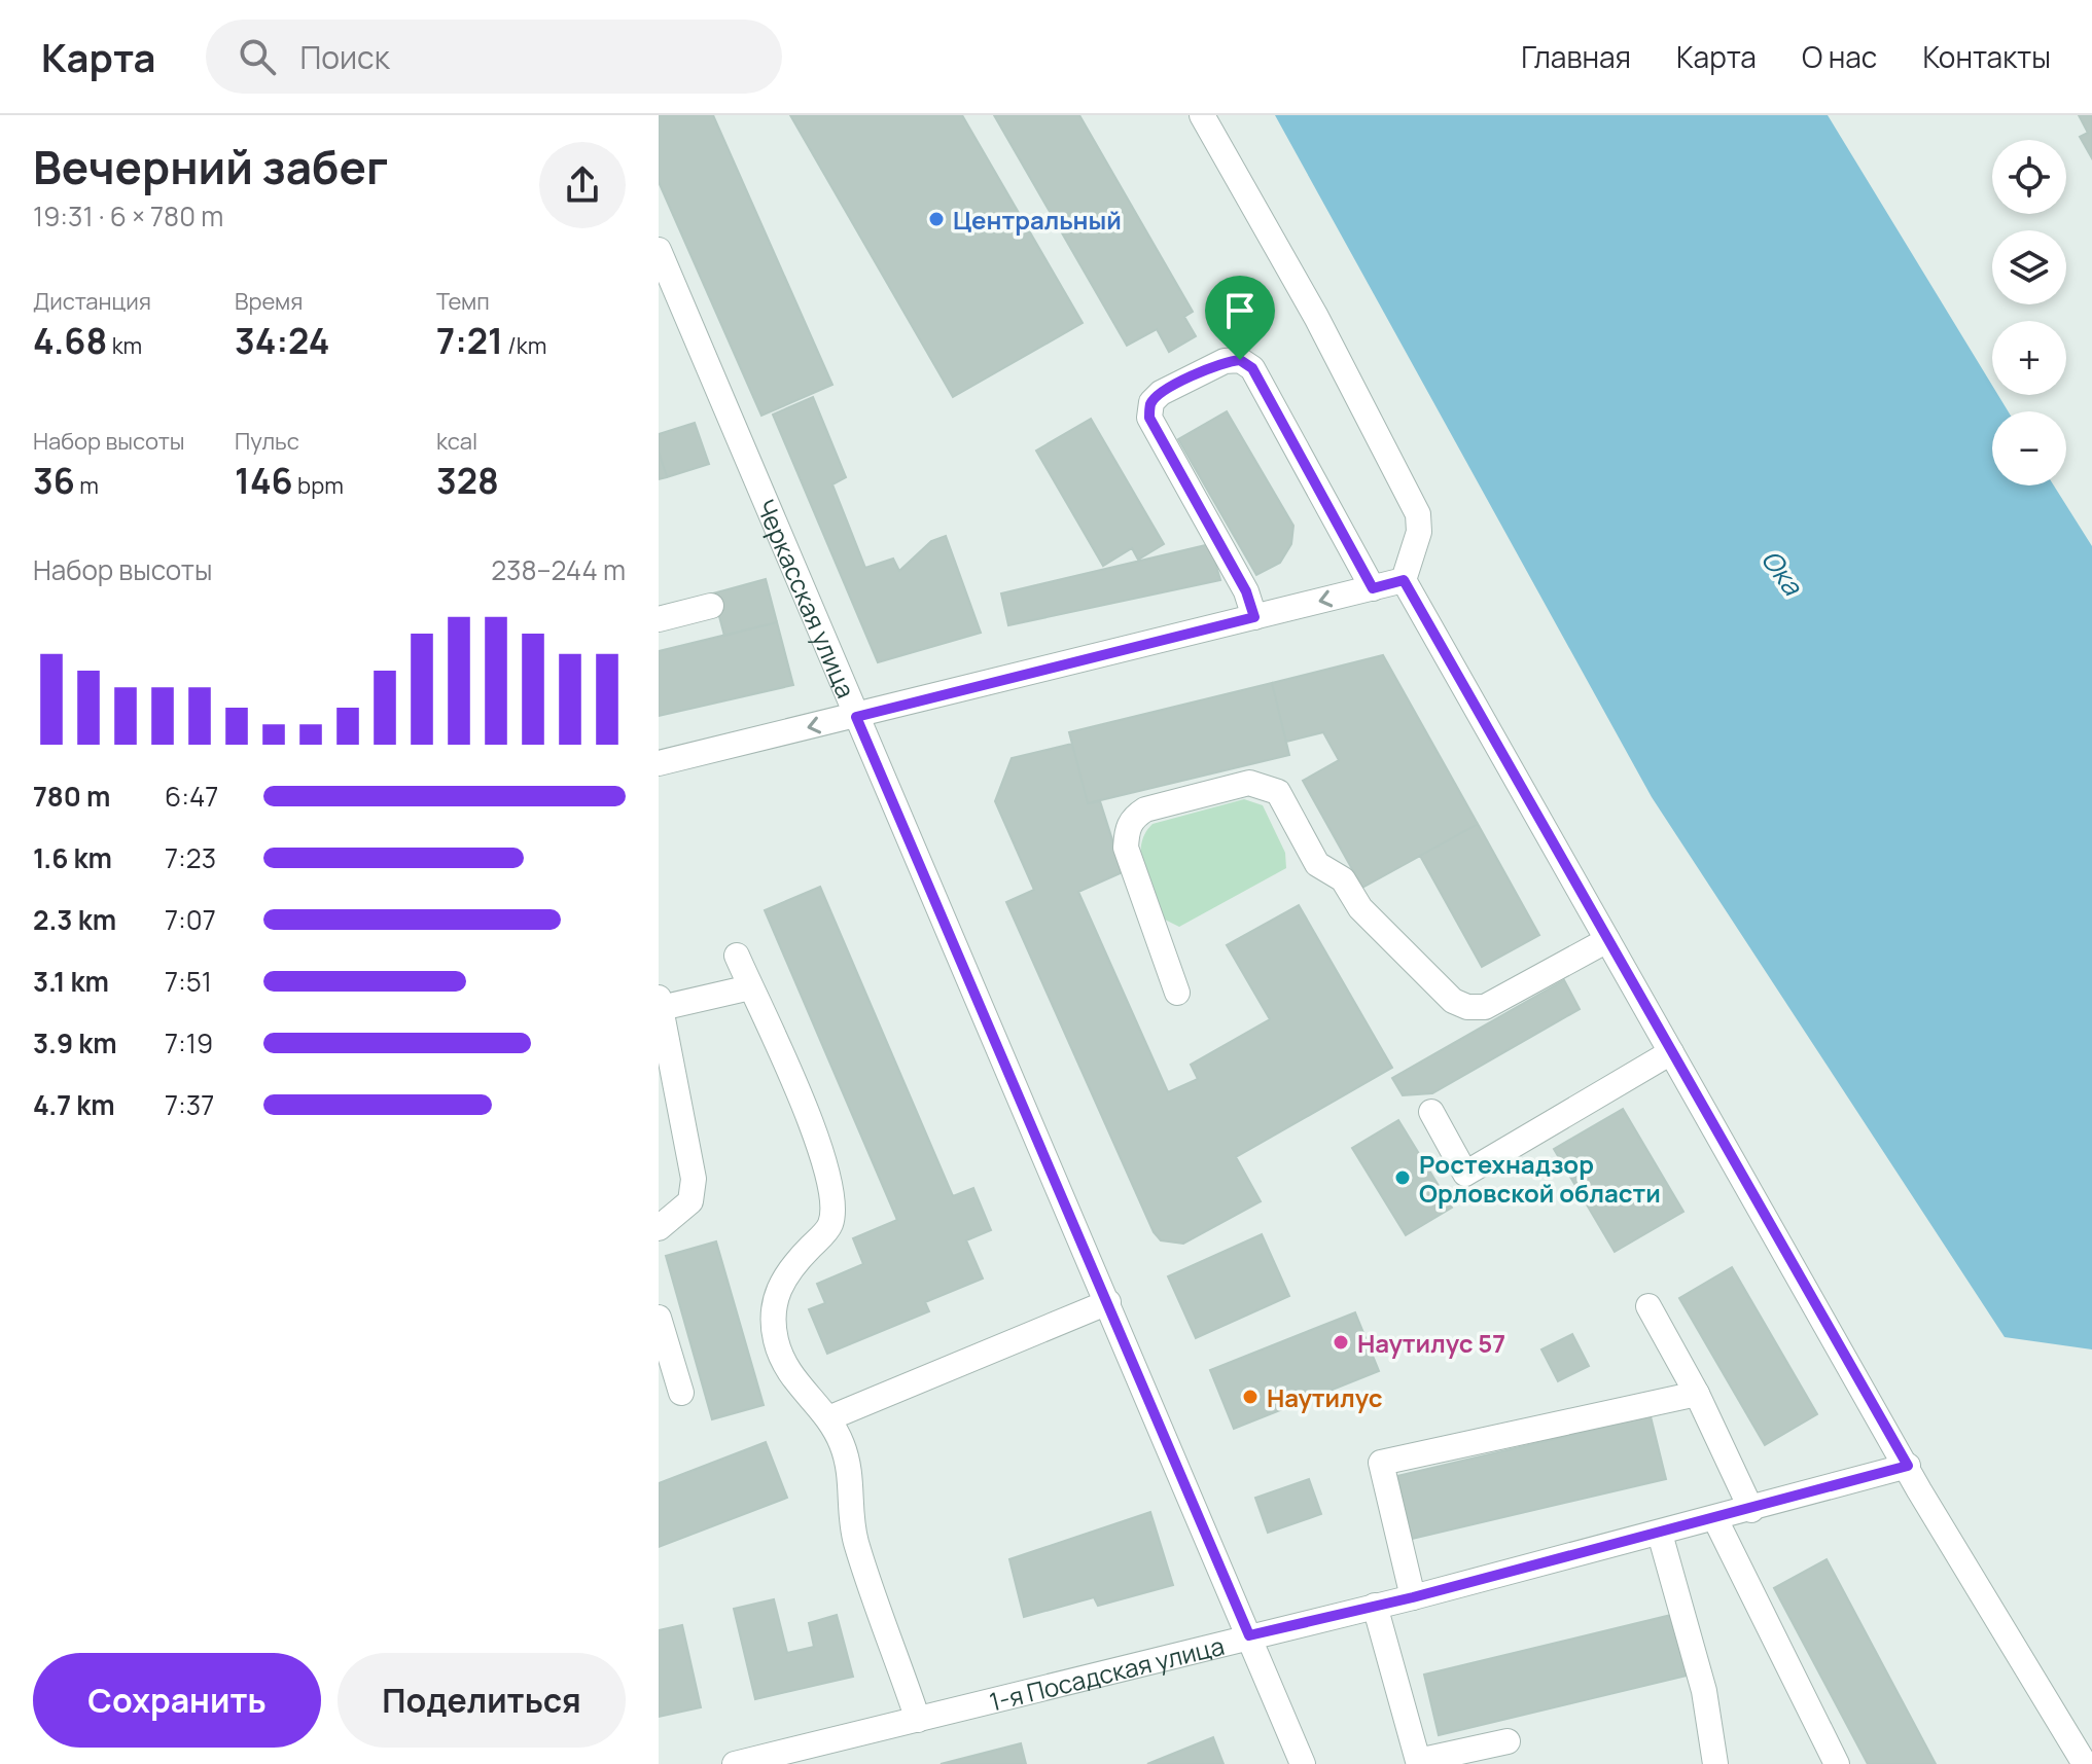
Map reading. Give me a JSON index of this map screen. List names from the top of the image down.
{
  "streets": {
    "street": ["Черкасская улица", "1-я Посадская улица"]
  },
  "crossings": [
    ["Черкасская улица", "1-я Посадская улица"]
  ],
  "water": ["Ока"],
  "places": [
    "Центральный",
    "Ростехнадзор Орловской области",
    "Наутилус 57",
    "Наутилус"
  ],
  "page": {
    "header": "Карта",
    "search": "Поиск",
    "nav": [
      "Главная",
      "Карта",
      "О нас",
      "Контакты"
    ],
    "heading": ["Вечерний забег", "19:31 · 6 × 780 m"],
    "map_buttons": ["+", "−"],
    "stats": [
      ["Дистанция", "4.68 km"],
      ["Время", "34:24"],
      ["Темп", "7:21 /km"],
      ["Набор высоты", "36 m"],
      ["Пульс", "146 bpm"],
      ["kcal", "328"]
    ],
    "chart": ["Набор высоты", "238–244 m"],
    "list": [
      {
        "name": "780 m",
        "note": "6:47"
      },
      {
        "name": "1.6 km",
        "note": "7:23"
      },
      {
        "name": "2.3 km",
        "note": "7:07"
      },
      {
        "name": "3.1 km",
        "note": "7:51"
      },
      {
        "name": "3.9 km",
        "note": "7:19"
      },
      {
        "name": "4.7 km",
        "note": "7:37"
      }
    ],
    "buttons": ["Сохранить", "Поделиться"]
  }
}
